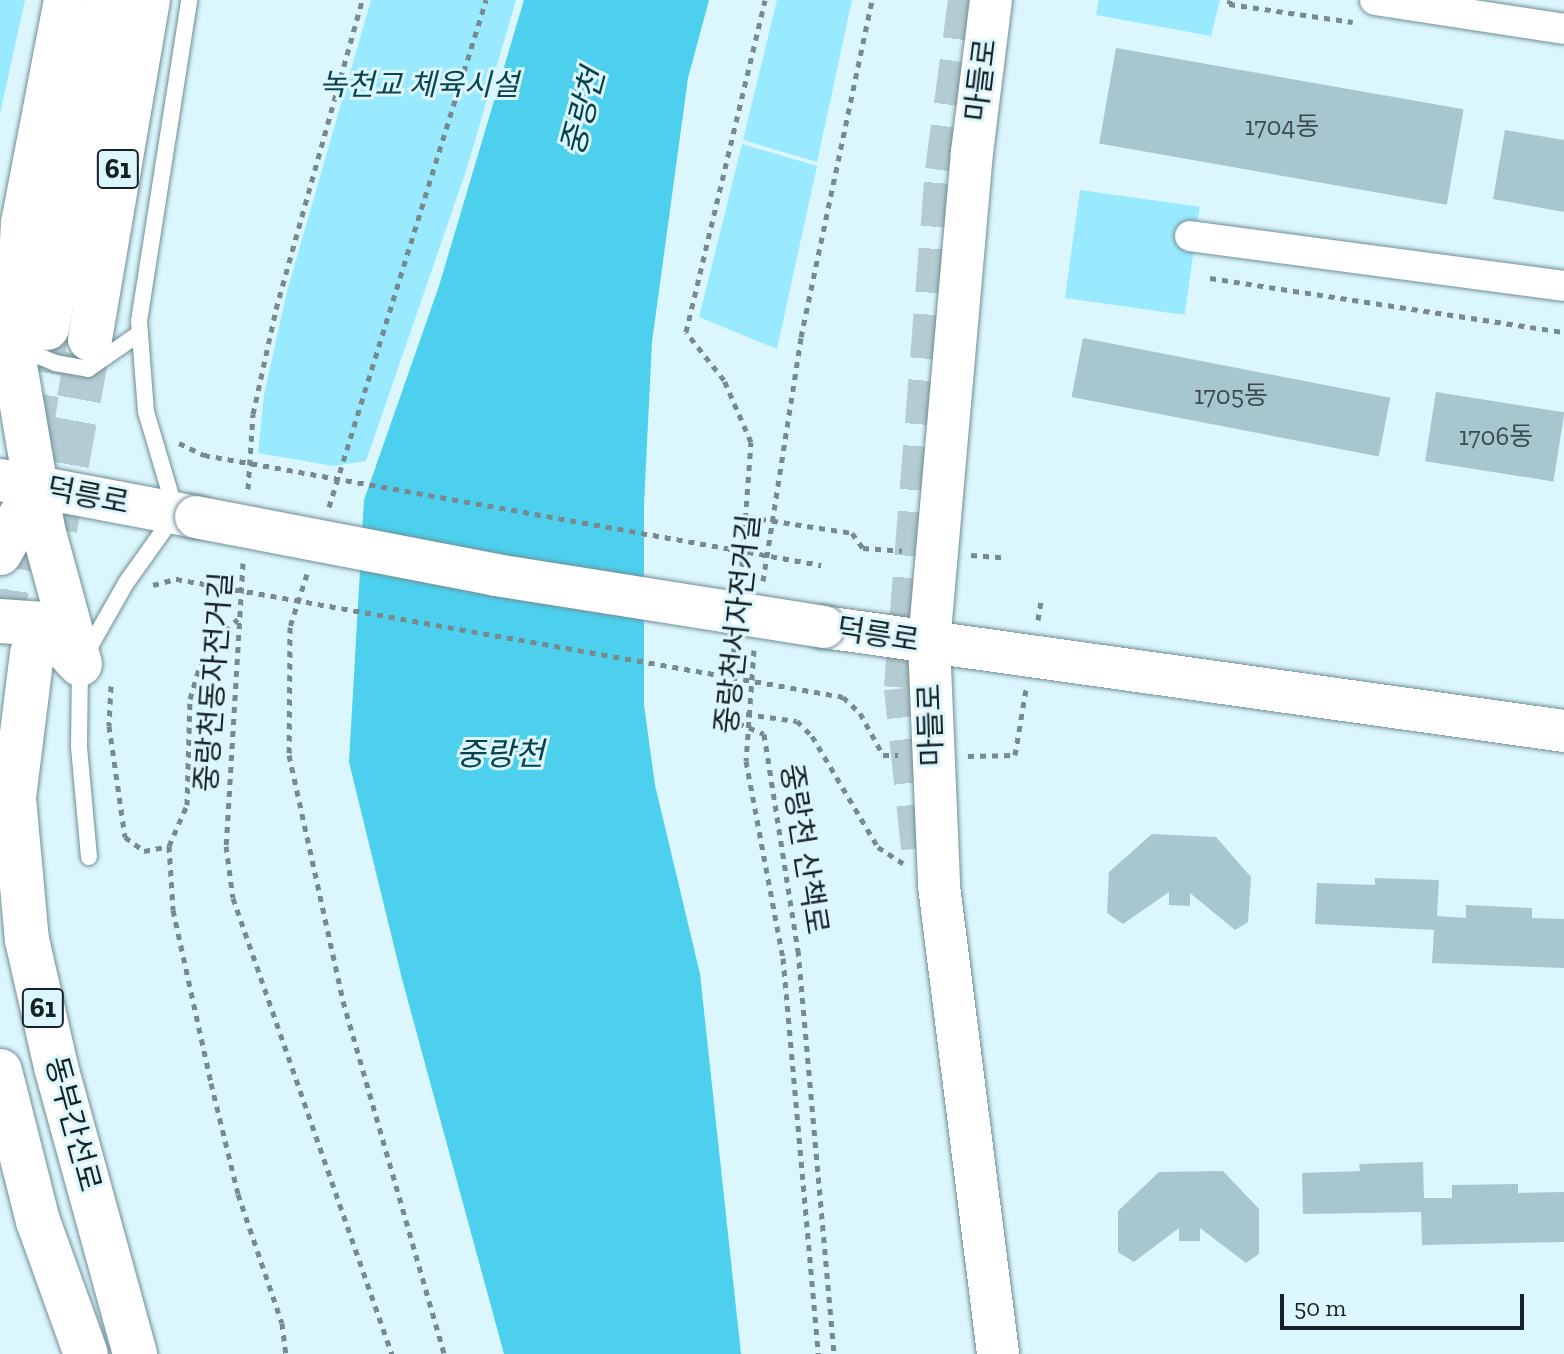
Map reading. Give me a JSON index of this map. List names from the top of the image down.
{
  "streets": {
    "highway": ["61", "동부간선로"],
    "main road": ["마들로", "덕릉로"],
    "path": ["중랑천서자전거길", "중랑천동자전거길", "중랑천 산책로"]
  },
  "crossings": [
    ["마들로", "덕릉로"],
    ["중랑천서자전거길", "중랑천 산책로"]
  ],
  "water": ["중랑천"],
  "parks": ["녹천교 체육시설"],
  "house_numbers": ["1704동", "1705동", "1706동"],
  "scale_bar": "50 m"
}
